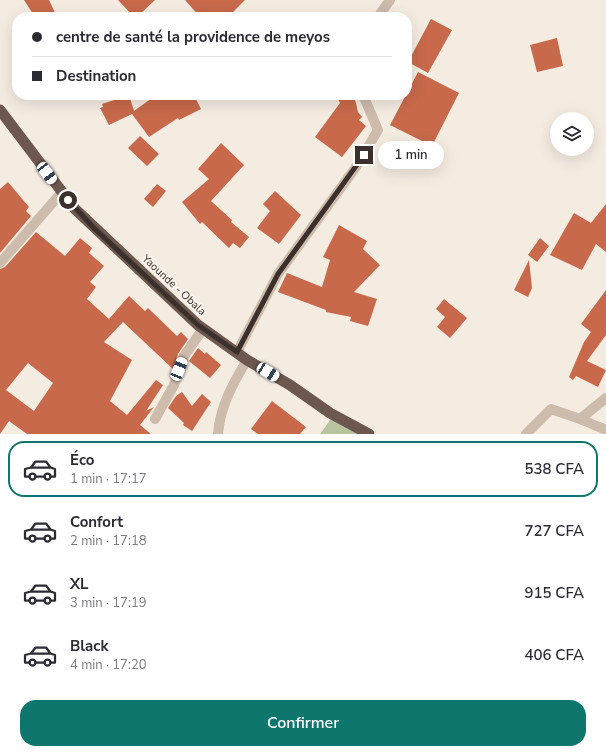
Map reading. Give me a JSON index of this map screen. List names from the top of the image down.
{
  "streets": {
    "highway": ["Yaounde - Obala"]
  },
  "page": {
    "banner": ["centre de santé la providence de meyos", "Destination"],
    "bubble": "1 min",
    "list": [
      {
        "name": "Éco",
        "note": "1 min · 17:17",
        "value": "538 CFA"
      },
      {
        "name": "Confort",
        "note": "2 min · 17:18",
        "value": "727 CFA"
      },
      {
        "name": "XL",
        "note": "3 min · 17:19",
        "value": "915 CFA"
      },
      {
        "name": "Black",
        "note": "4 min · 17:20",
        "value": "406 CFA"
      }
    ],
    "buttons": "Confirmer"
  }
}
